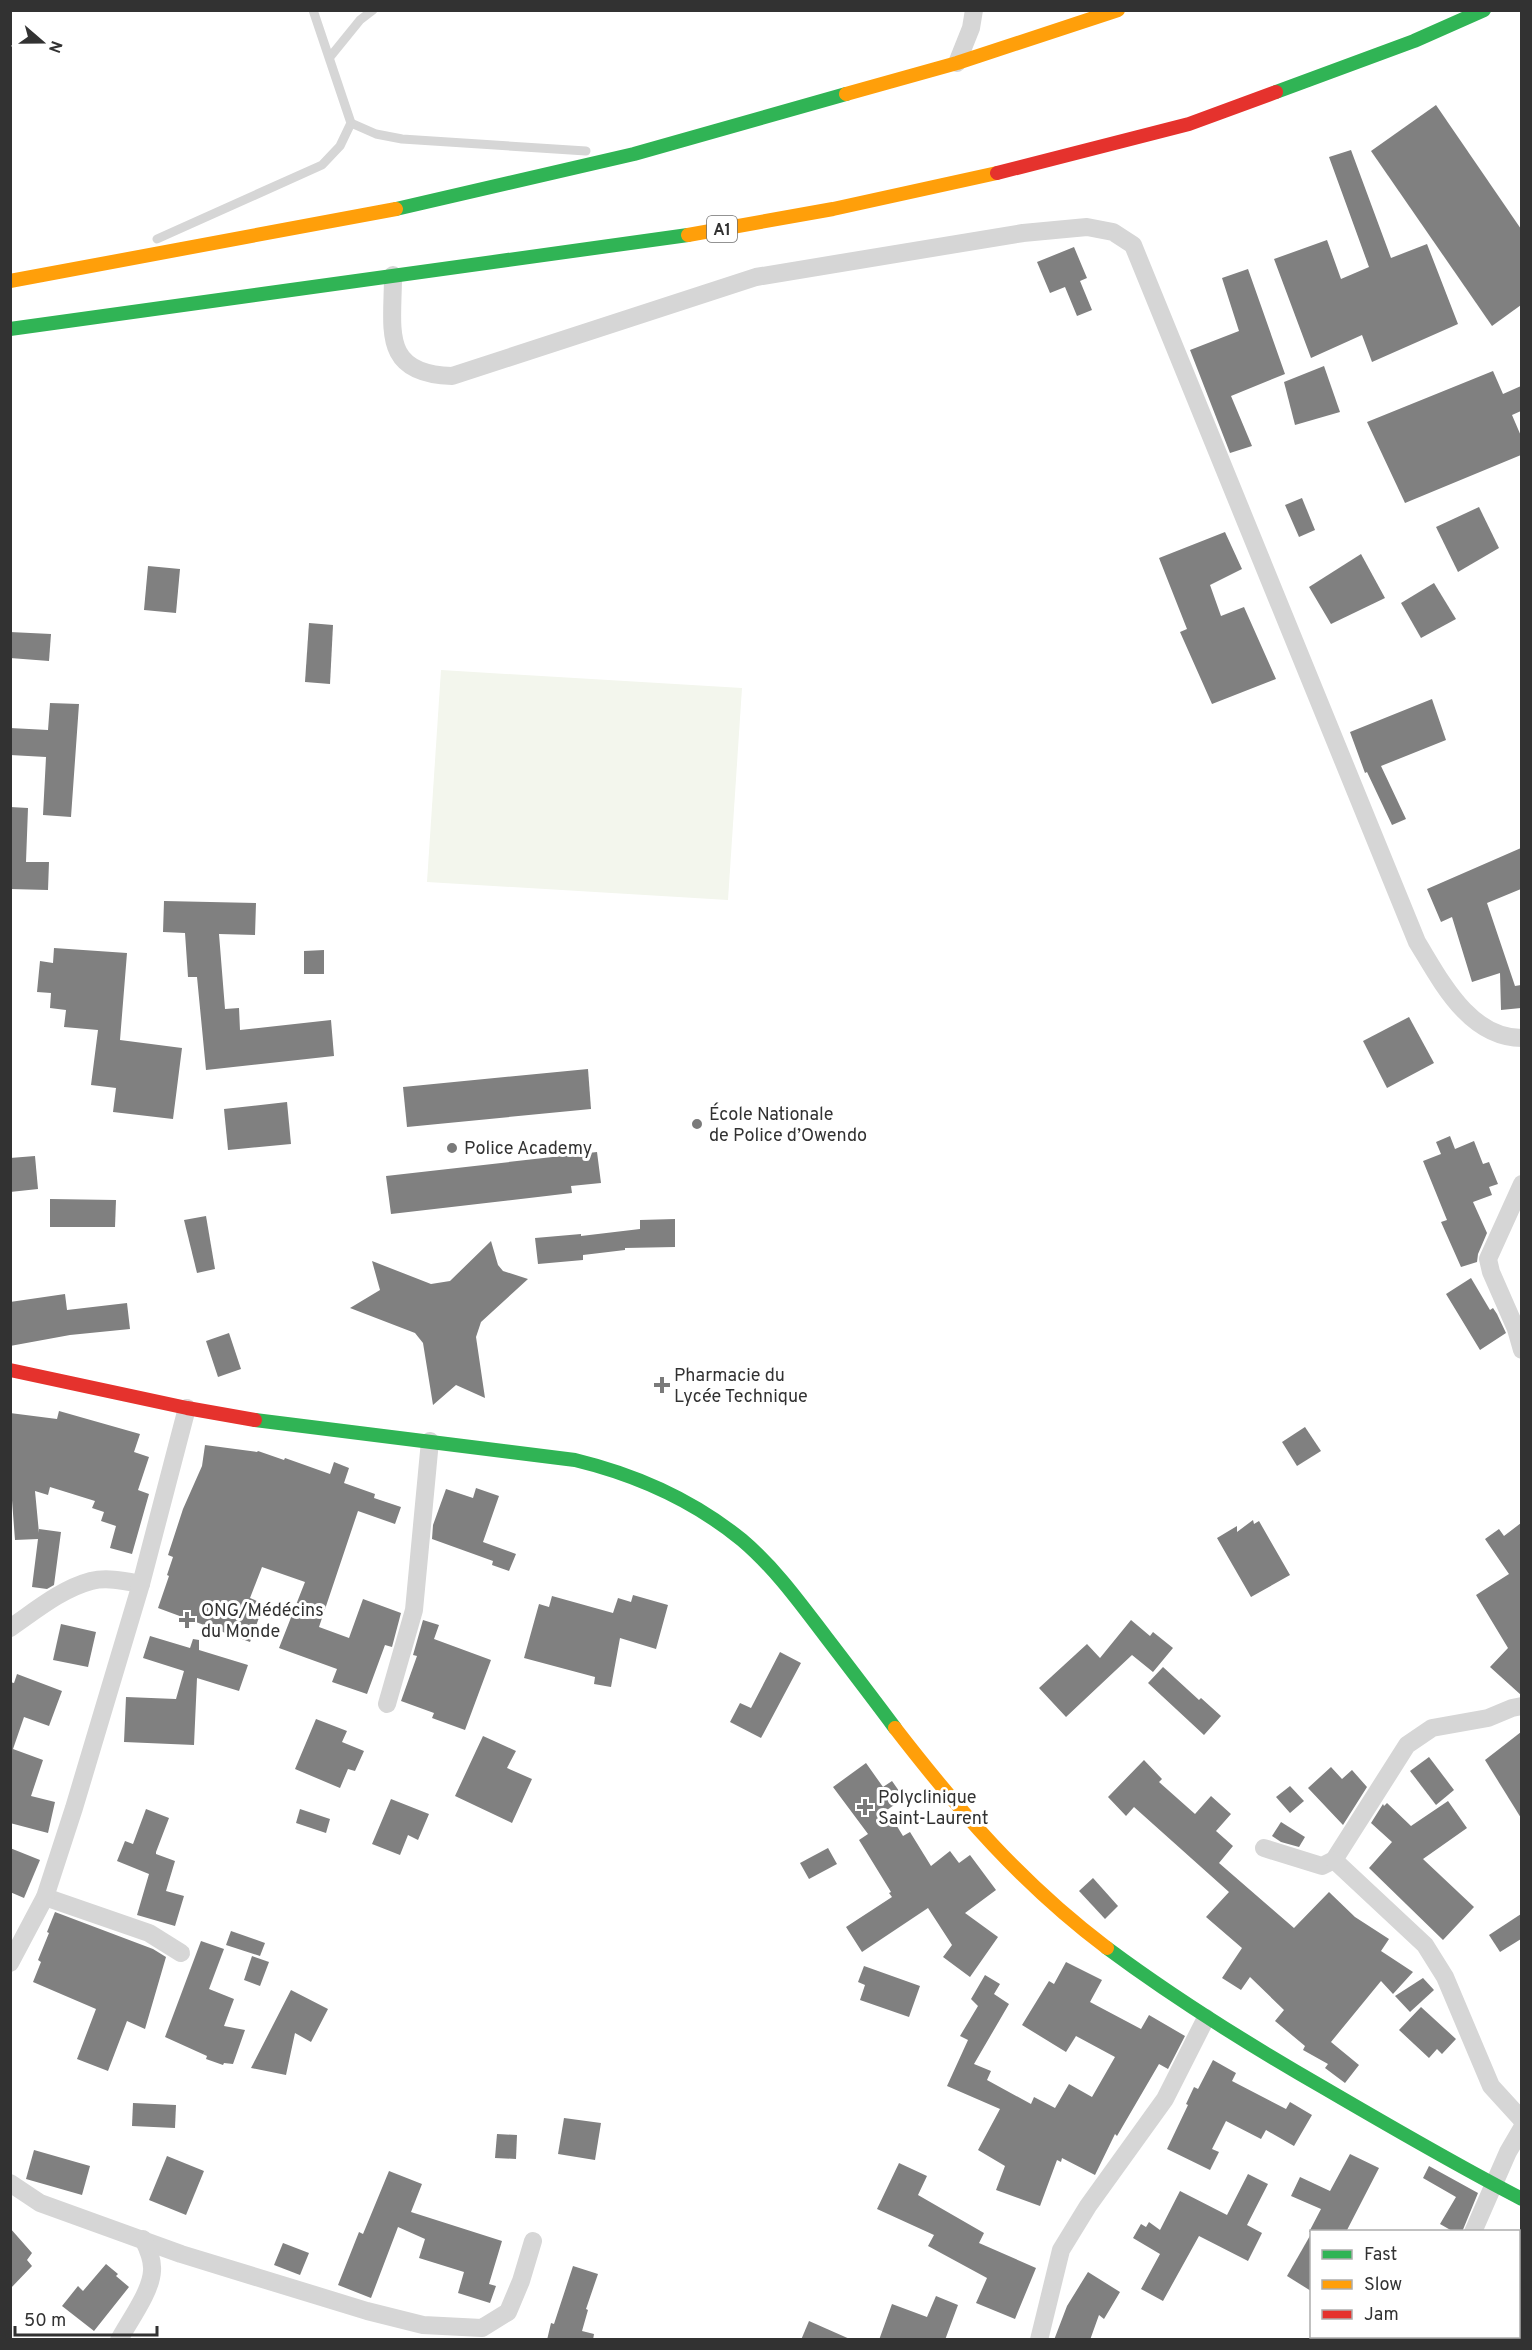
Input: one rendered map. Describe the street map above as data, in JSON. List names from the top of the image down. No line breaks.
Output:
{"streets":{"main road":["A1"]},"places":{"other":["École Nationale de Police d’Owendo","Police Academy"],"health":["Pharmacie du Lycée Technique","ONG/Médécins du Monde","Polyclinique Saint-Laurent"]},"legend":["Fast","Slow","Jam"],"scale_bar":"50 m","north":"right"}
